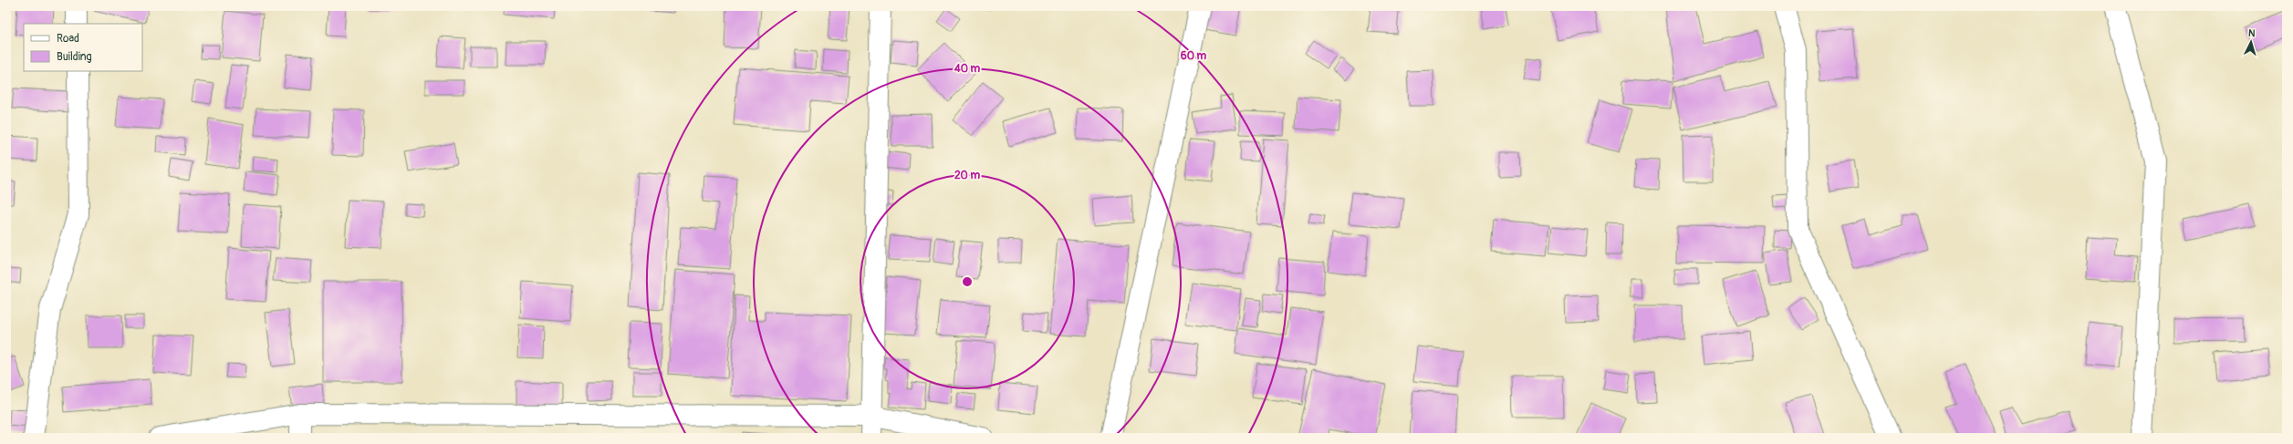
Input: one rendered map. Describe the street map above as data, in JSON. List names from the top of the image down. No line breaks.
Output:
{"legend":["Road","Building"],"north":"top","rings":["60 m","40 m","20 m"]}
